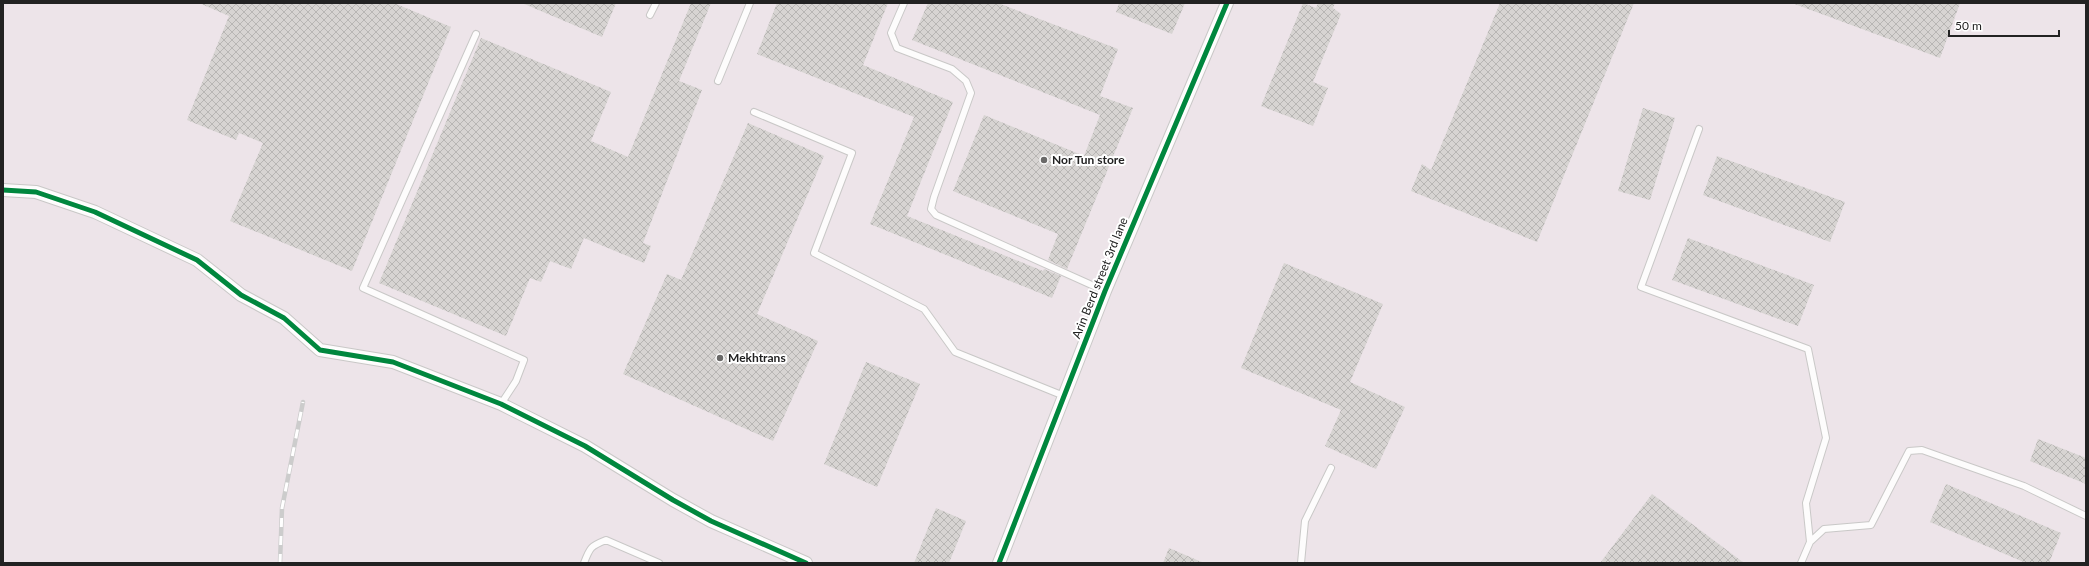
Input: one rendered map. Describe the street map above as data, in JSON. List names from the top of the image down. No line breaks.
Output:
{"streets":{"street":["Arin Berd street 3rd lane"]},"places":["Nor Tun store","Mekhtrans"],"scale_bar":"50 m"}
